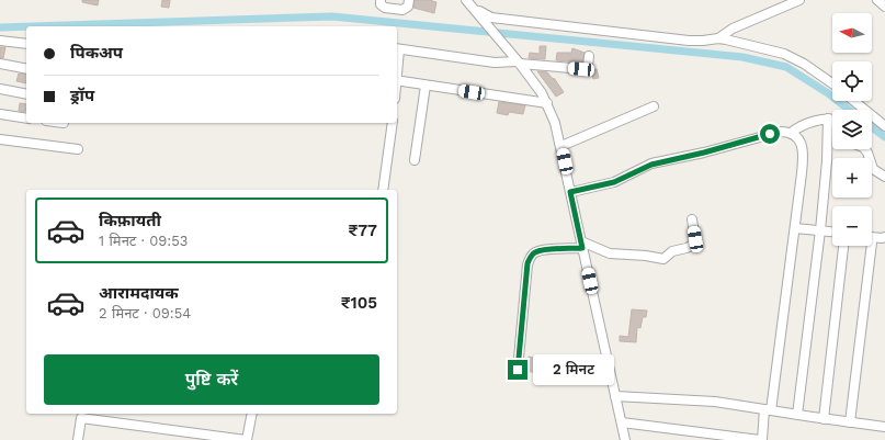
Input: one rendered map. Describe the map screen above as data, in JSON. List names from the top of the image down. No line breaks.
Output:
{"north":"left","page":{"map_buttons":["+","−"],"banner":["पिकअप","ड्रॉप"],"list":[{"name":"किफ़ायती","note":"1 मिनट · 09:53","value":"₹77"},{"name":"आरामदायक","note":"2 मिनट · 09:54","value":"₹105"}],"buttons":"पुष्टि करें","bubble":"2 मिनट"}}
